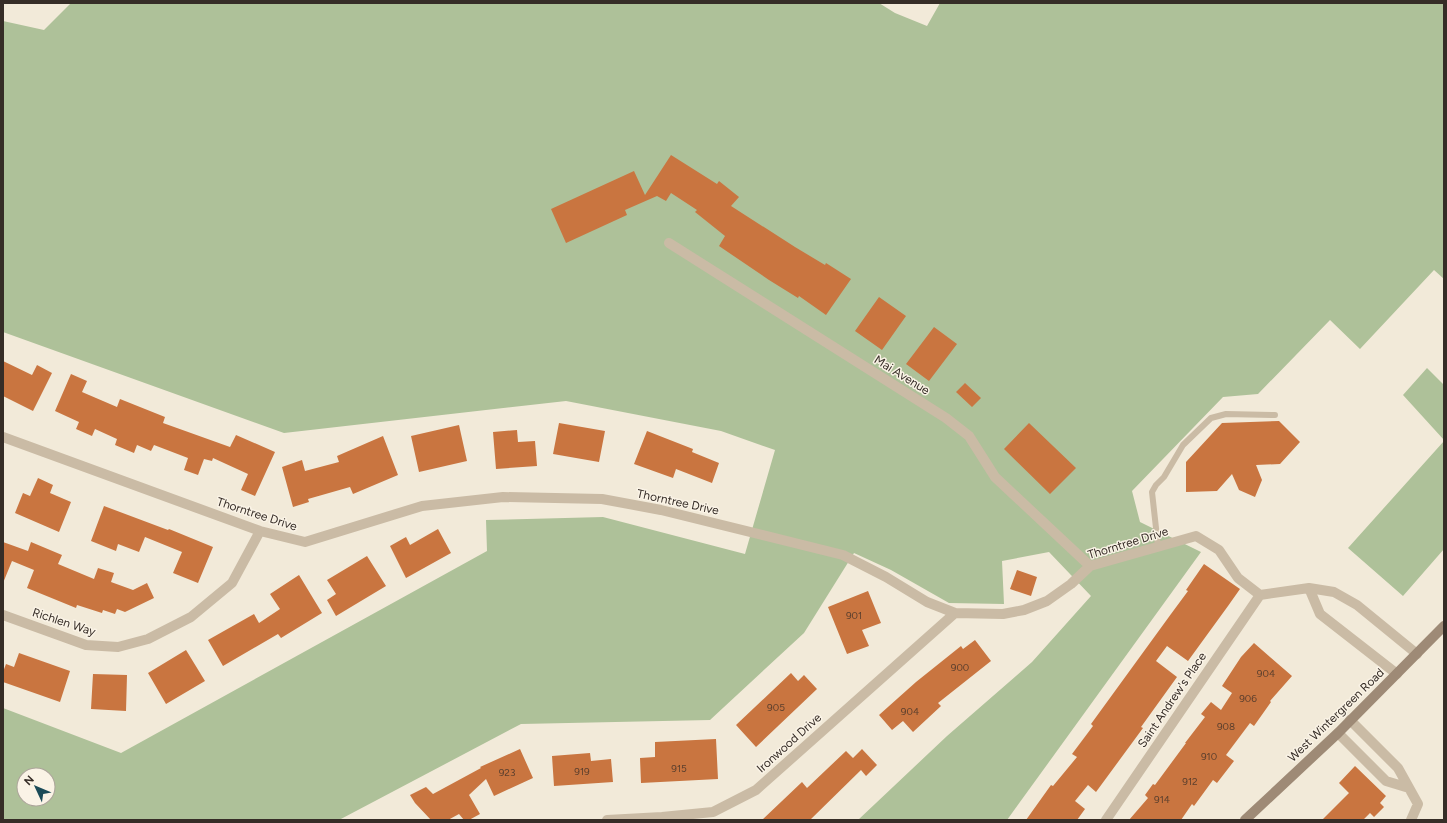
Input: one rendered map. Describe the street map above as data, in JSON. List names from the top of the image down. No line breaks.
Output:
{"streets":{"main road":["West Wintergreen Road"],"street":["Mai Avenue","Thorntree Drive","Richlen Way","Saint Andrew's Place","Ironwood Drive"]},"crossings":[["Mai Avenue","Thorntree Drive"],["Thorntree Drive","Richlen Way"],["Thorntree Drive","Saint Andrew's Place"],["Thorntree Drive","Ironwood Drive"]],"house_numbers":["901","900","904","906","905","904","908","910","915","919","923","912","914"],"north":"top left"}
